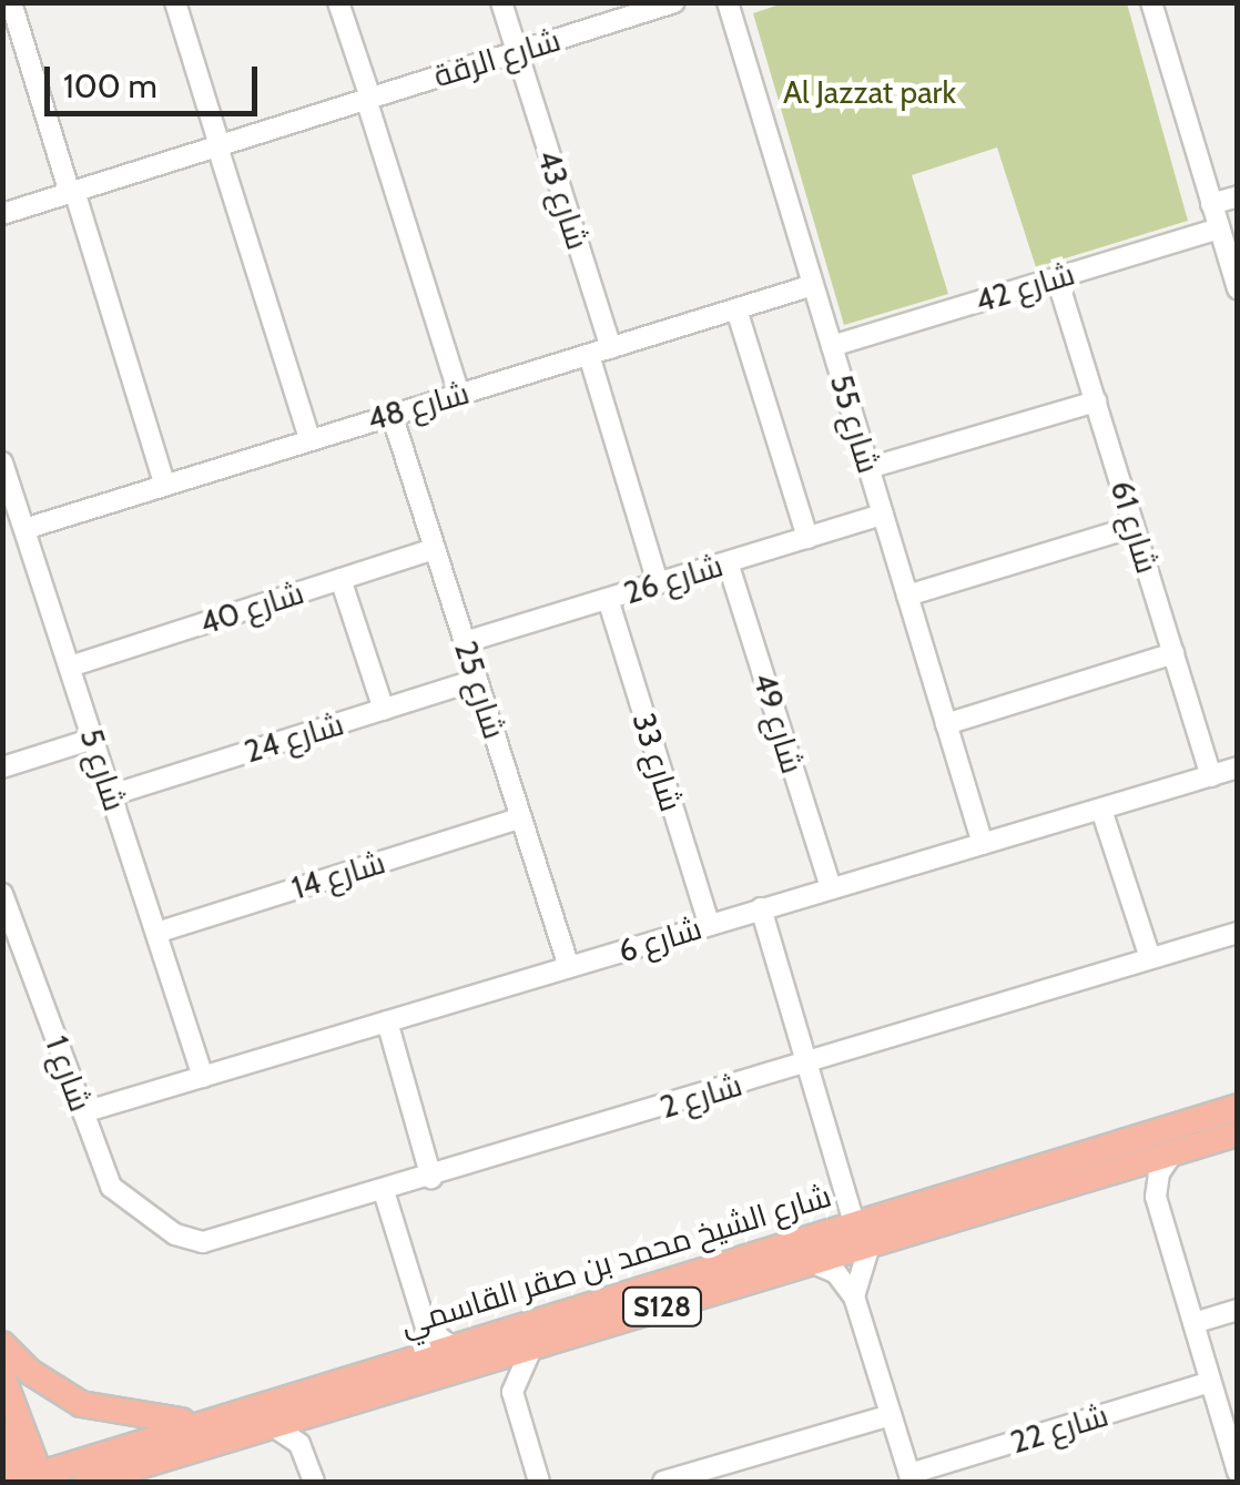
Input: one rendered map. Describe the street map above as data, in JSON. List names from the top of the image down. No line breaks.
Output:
{"streets":{"main road":["شارع الشيخ محمد بن صقر القاسمي","S128"],"street":["شارع الرقة","شارع 43","شارع 42","شارع 48","شارع 55","شارع 61","شارع 26","شارع 40","شارع 25","شارع 49","شارع 24","شارع 33","شارع 5","شارع 14","شارع 6","شارع 1","شارع 2","شارع 22"]},"crossings":[["شارع الرقة","شارع 43"],["شارع 43","شارع 48"],["شارع 42","شارع 55"],["شارع 42","شارع 61"],["شارع 48","شارع 55"],["شارع 48","شارع 25"],["شارع 48","شارع 5"],["شارع 55","شارع 26"],["شارع 55","شارع 6"],["شارع 61","شارع 6"],["شارع 26","شارع 25"],["شارع 26","شارع 49"],["شارع 26","شارع 33"],["شارع 40","شارع 25"],["شارع 40","شارع 5"],["شارع 25","شارع 24"],["شارع 25","شارع 14"],["شارع 25","شارع 6"],["شارع 49","شارع 6"],["شارع 24","شارع 5"],["شارع 33","شارع 6"],["شارع 5","شارع 14"],["شارع 5","شارع 6"],["شارع 6","شارع 1"],["شارع 1","شارع 2"]],"parks":["Al Jazzat park"],"scale_bar":"100 m"}
